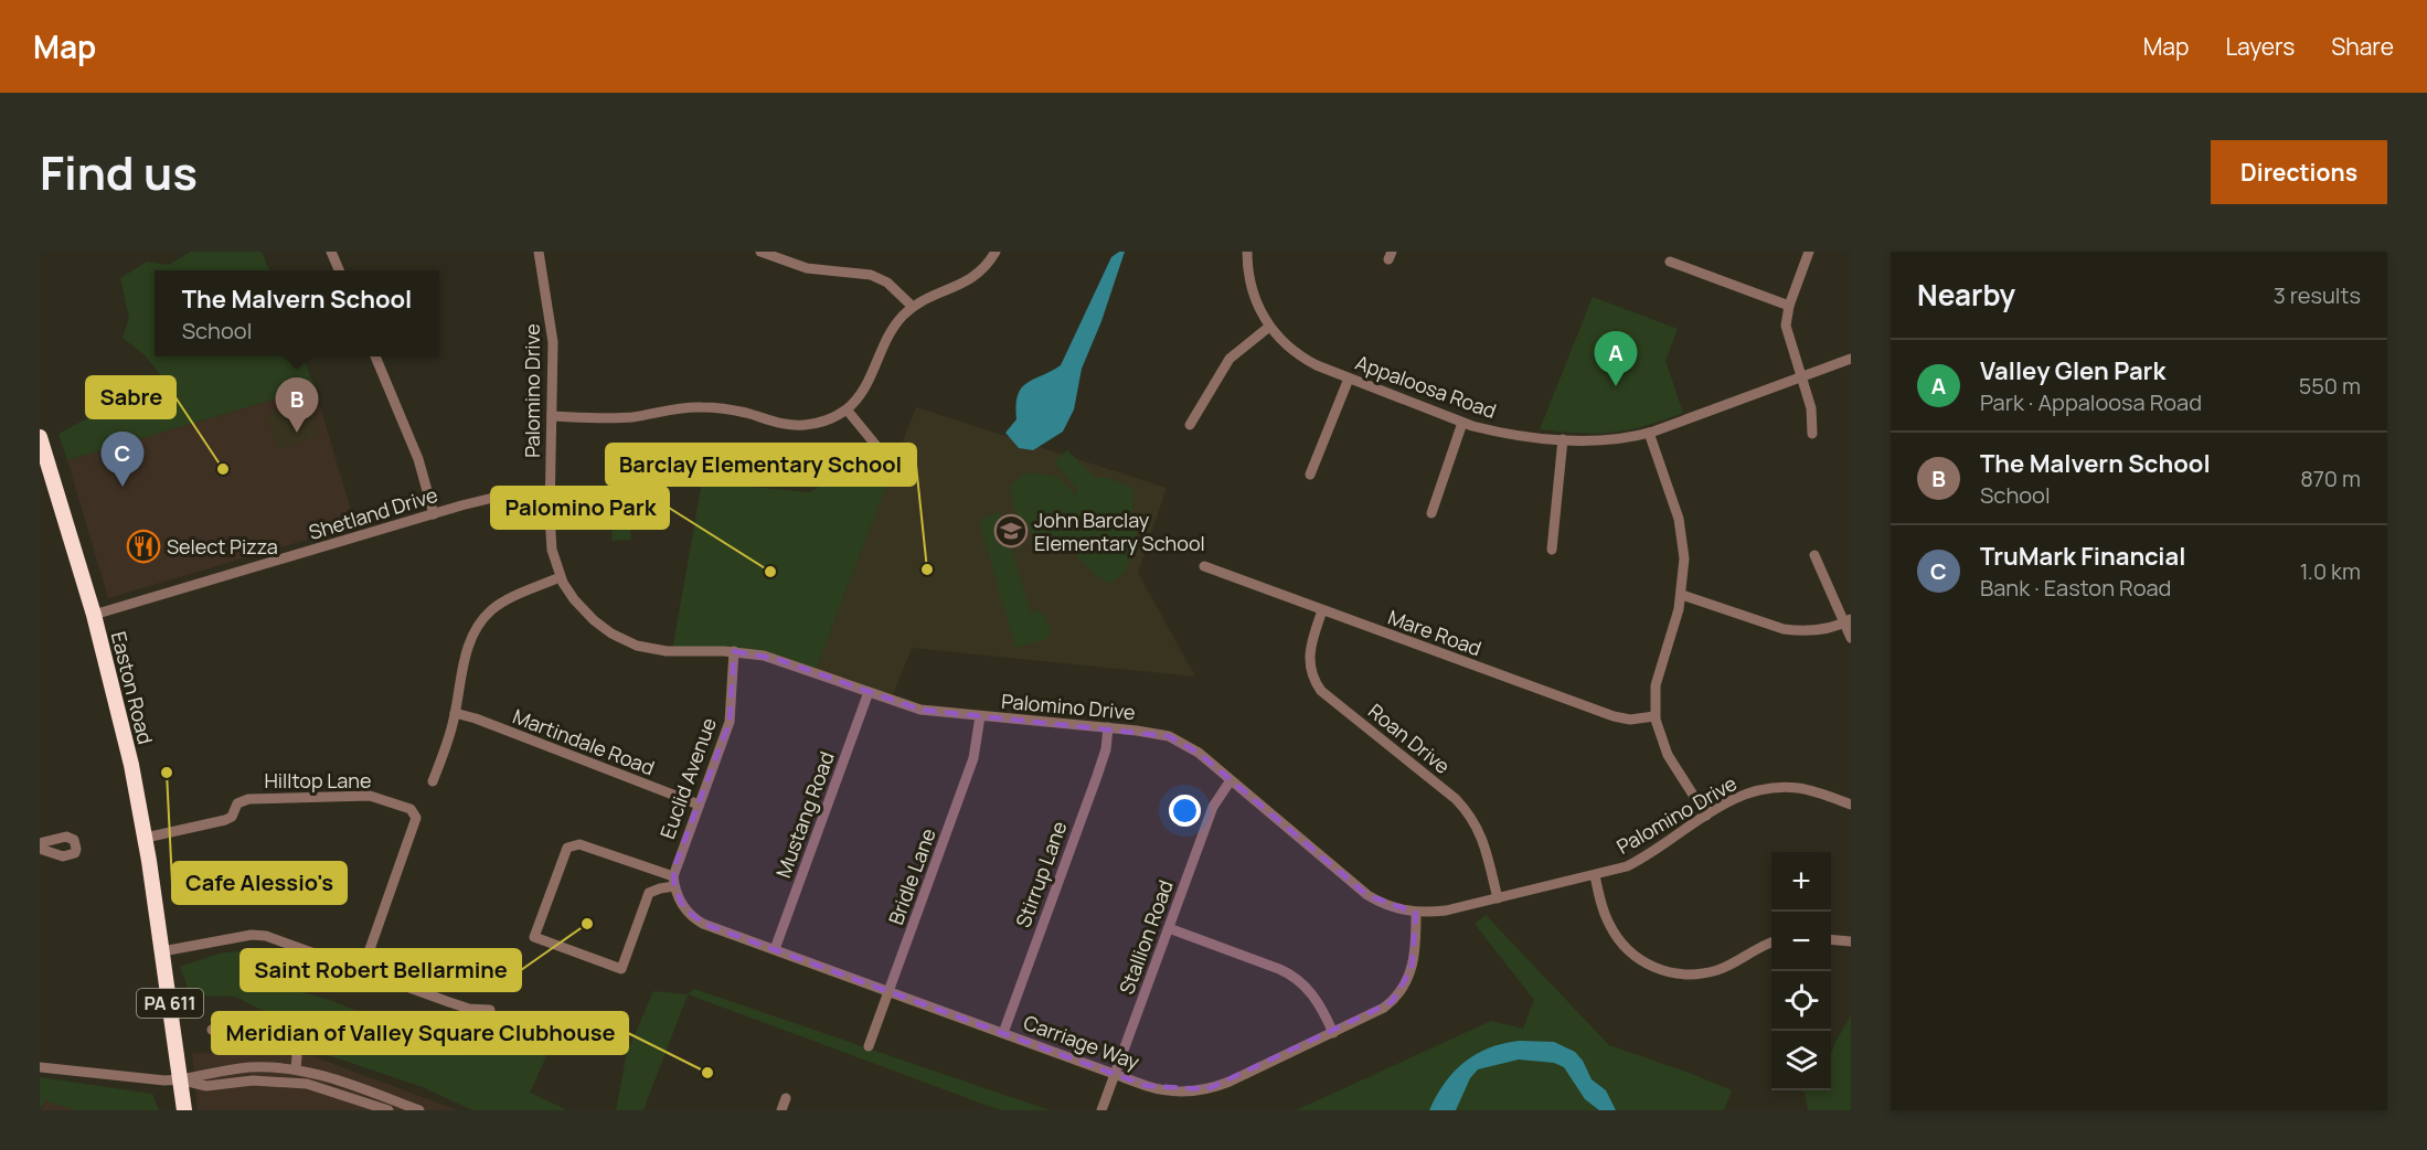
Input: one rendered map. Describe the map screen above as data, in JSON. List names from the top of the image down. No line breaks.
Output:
{"streets":{"highway":["Easton Road","PA 611"],"street":["Appaloosa Road","Palomino Drive","Shetland Drive","Mare Road","Roan Drive","Martindale Road","Euclid Avenue","Hilltop Lane","Mustang Road","Stirrup Lane","Bridle Lane","Stallion Road","Carriage Way"]},"crossings":[["Palomino Drive","Shetland Drive"],["Palomino Drive","Roan Drive"],["Palomino Drive","Euclid Avenue"],["Palomino Drive","Mustang Road"],["Palomino Drive","Stirrup Lane"],["Palomino Drive","Bridle Lane"],["Palomino Drive","Stallion Road"],["Palomino Drive","Carriage Way"],["Shetland Drive","Easton Road"],["Mare Road","Roan Drive"],["Easton Road","Hilltop Lane"],["Martindale Road","Euclid Avenue"],["Euclid Avenue","Carriage Way"],["Mustang Road","Carriage Way"],["Stirrup Lane","Carriage Way"],["Bridle Lane","Carriage Way"],["Stallion Road","Carriage Way"]],"places":{"other":["Sabre","Barclay Elementary School","Palomino Park","Cafe Alessio's","Saint Robert Bellarmine","Meridian of Valley Square Clubhouse"],"school or university":["John Barclay Elementary School"],"restaurant":["Select Pizza"]},"page":{"header":"Map","nav":["Map","Layers","Share"],"title":"Find us","buttons":"Directions","heading":["Nearby","3 results"],"popup":["The Malvern School","School"],"pins":["A","B","C"],"list":[{"mark":"A","name":"Valley Glen Park","note":"Park · Appaloosa Road","value":"550 m"},{"mark":"B","name":"The Malvern School","note":"School","value":"870 m"},{"mark":"C","name":"TruMark Financial","note":"Bank · Easton Road","value":"1.0 km"}],"map_buttons":["+","−"]}}
